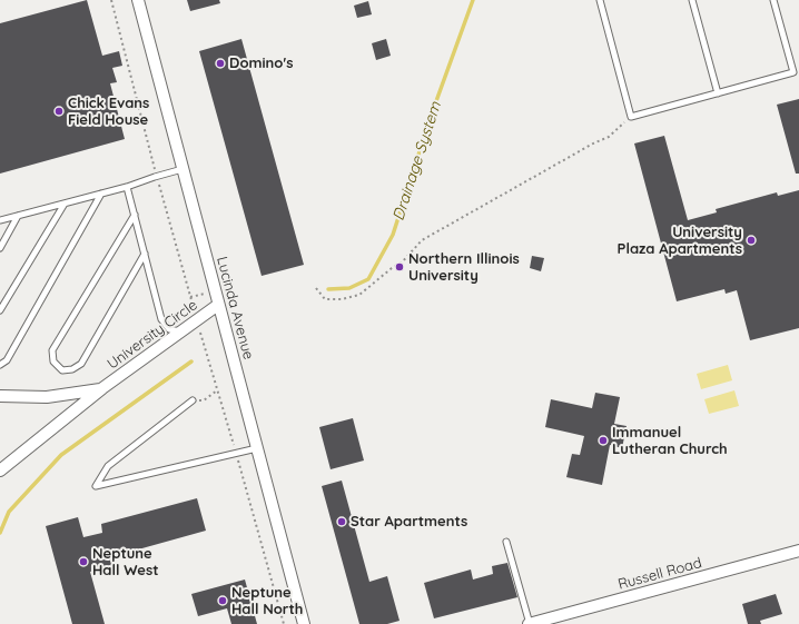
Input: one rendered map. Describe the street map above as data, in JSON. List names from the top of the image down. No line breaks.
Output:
{"streets":{"street":["Lucinda Avenue","University Circle","Russell Road"]},"crossings":[["Lucinda Avenue","University Circle"]],"water":["Drainage System"],"places":["Domino's","Chick Evans Field House","University Plaza Apartments","Northern Illinois University","Immanuel Lutheran Church","Star Apartments","Neptune Hall West","Neptune Hall North"]}
